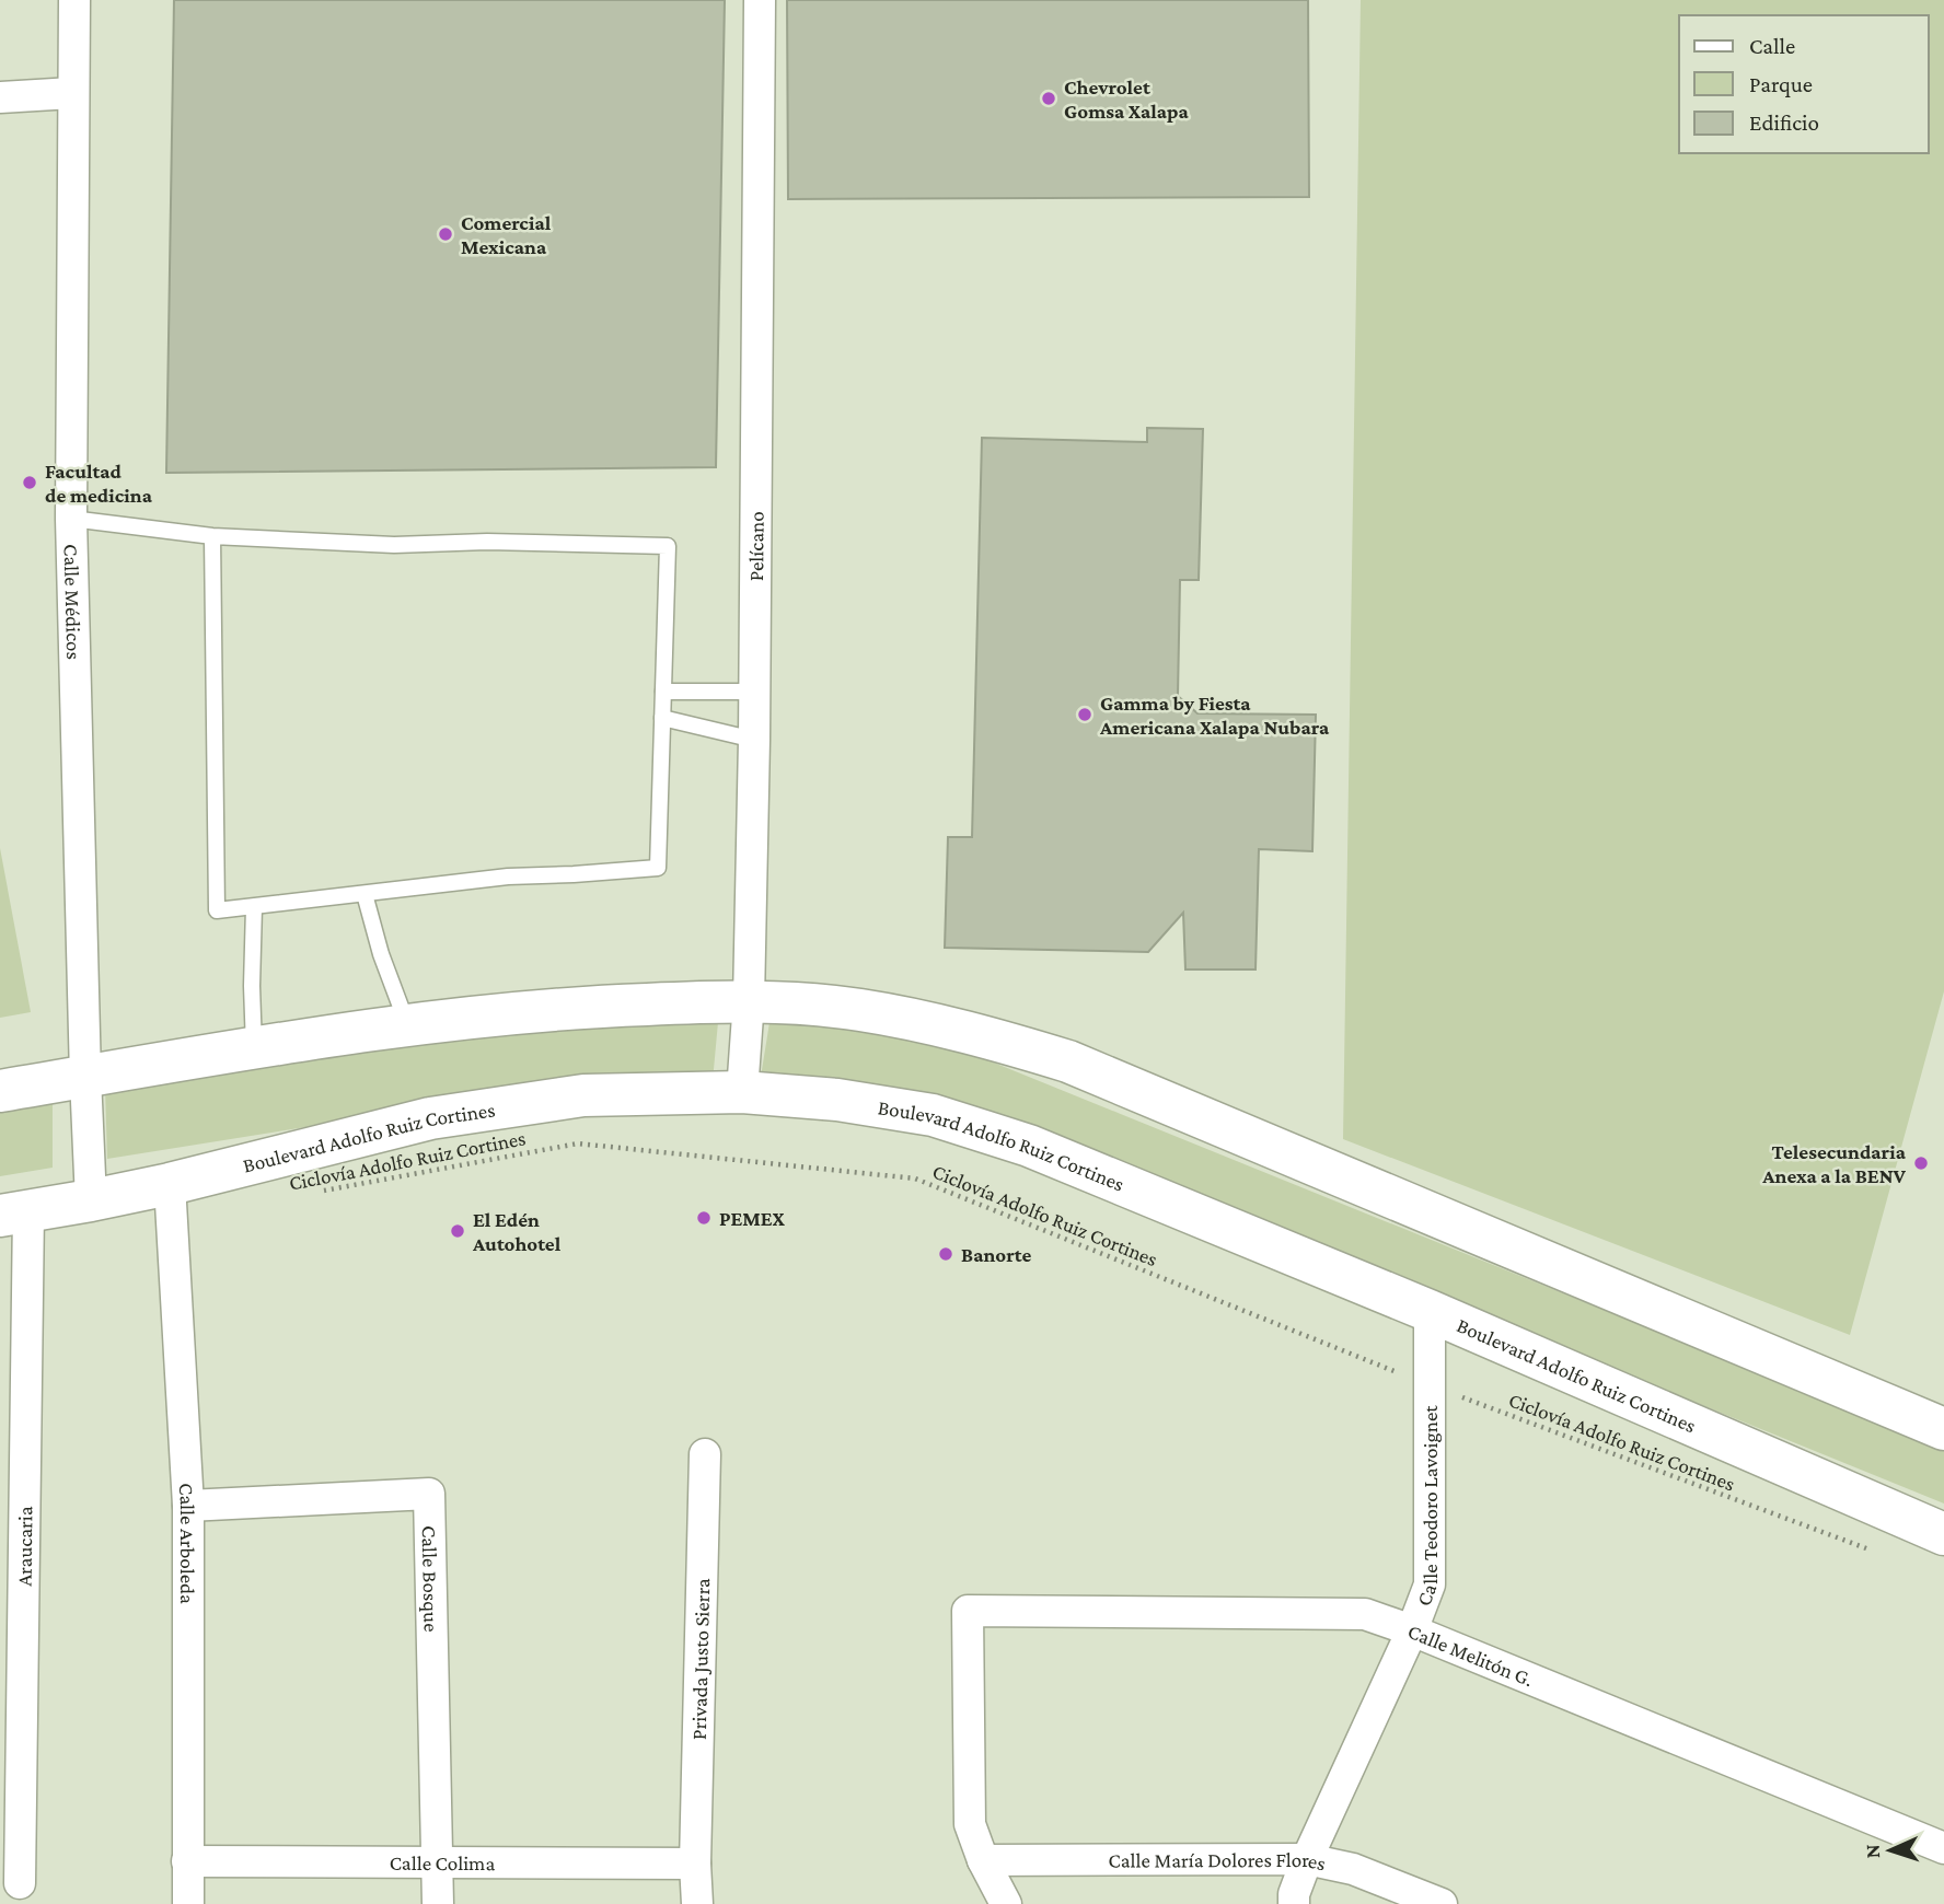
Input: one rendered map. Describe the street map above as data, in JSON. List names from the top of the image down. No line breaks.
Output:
{"streets":{"main road":["Boulevard Adolfo Ruiz Cortines"],"street":["Pelícano","Calle Médicos","Calle Teodoro Lavoignet","Calle Arboleda","Araucaria","Calle Bosque","Calle Melitón G.","Privada Justo Sierra","Calle María Dolores Flores","Calle Colima"],"path":["Ciclovía Adolfo Ruiz Cortines"]},"crossings":[["Pelícano","Boulevard Adolfo Ruiz Cortines"],["Calle Médicos","Boulevard Adolfo Ruiz Cortines"],["Boulevard Adolfo Ruiz Cortines","Calle Teodoro Lavoignet"],["Boulevard Adolfo Ruiz Cortines","Calle Arboleda"],["Boulevard Adolfo Ruiz Cortines","Araucaria"],["Ciclovía Adolfo Ruiz Cortines","Calle Teodoro Lavoignet"],["Calle Teodoro Lavoignet","Calle Melitón G."],["Calle Teodoro Lavoignet","Calle María Dolores Flores"],["Calle Arboleda","Calle Bosque"],["Calle Arboleda","Calle Colima"],["Calle Bosque","Calle Colima"],["Calle Melitón G.","Calle María Dolores Flores"],["Privada Justo Sierra","Calle Colima"]],"places":["Chevrolet Gomsa Xalapa","Comercial Mexicana","Facultad de medicina","Gamma by Fiesta Americana Xalapa Nubara","Telesecundaria Anexa a la BENV","PEMEX","El Edén Autohotel","Banorte"],"legend":["Calle","Parque","Edificio"],"north":"left"}
